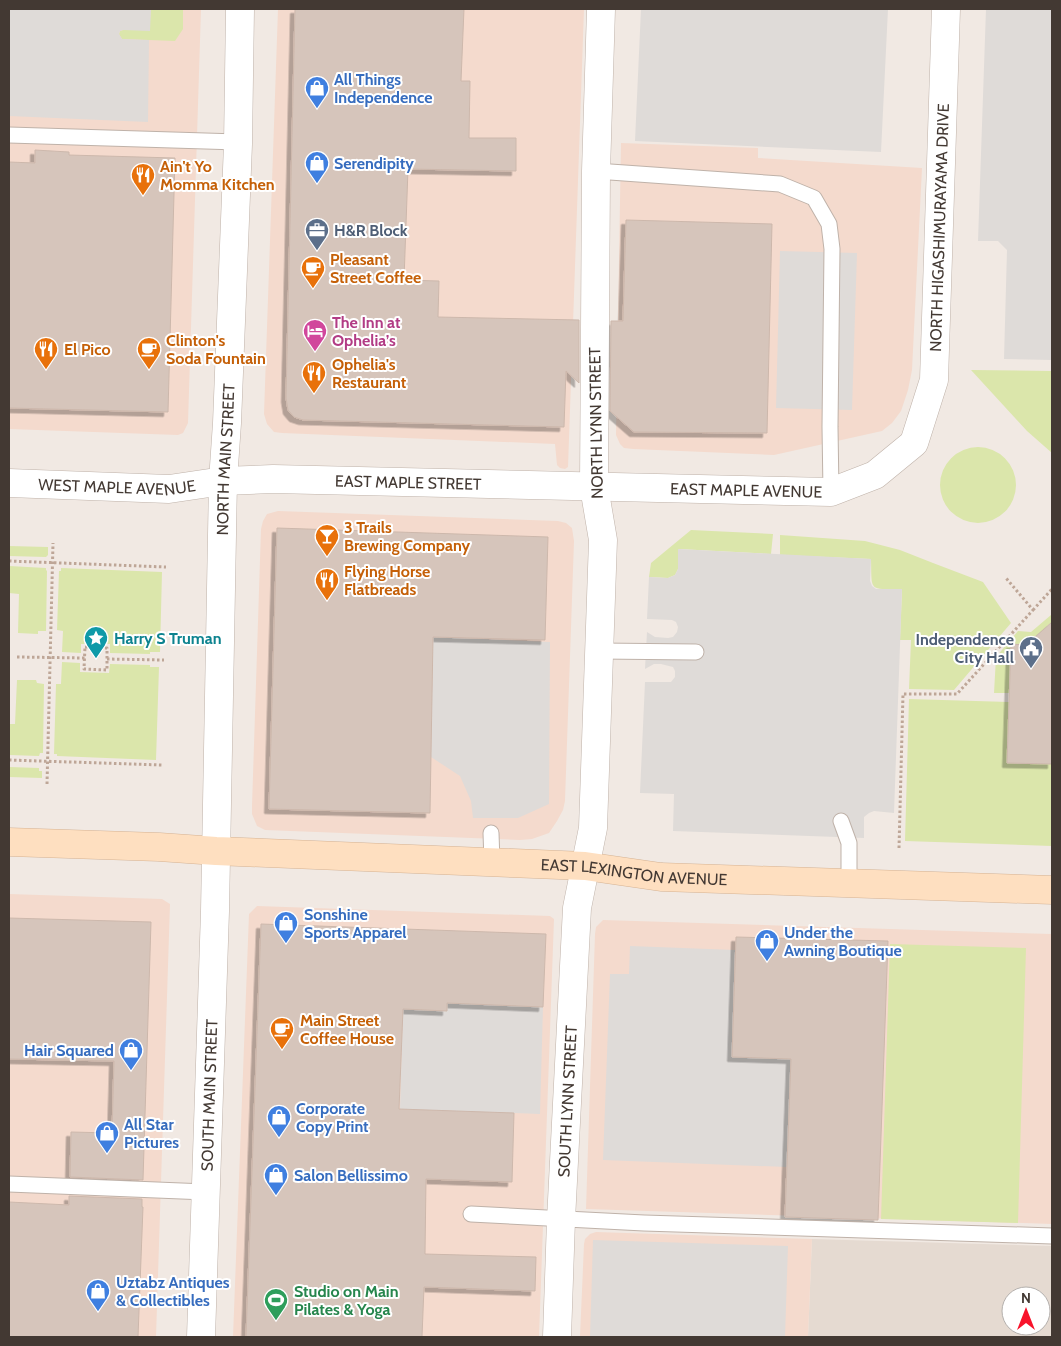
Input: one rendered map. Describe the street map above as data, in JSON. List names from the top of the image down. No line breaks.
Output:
{"streets":{"street":["NORTH HIGASHIMURAYAMA DRIVE","NORTH LYNN STREET","NORTH MAIN STREET","EAST MAPLE STREET","WEST MAPLE AVENUE","EAST MAPLE AVENUE","EAST LEXINGTON AVENUE","SOUTH MAIN STREET","SOUTH LYNN STREET"]},"crossings":[["NORTH HIGASHIMURAYAMA DRIVE","EAST MAPLE AVENUE"],["NORTH LYNN STREET","EAST MAPLE STREET"],["NORTH LYNN STREET","EAST MAPLE AVENUE"],["NORTH LYNN STREET","EAST LEXINGTON AVENUE"],["NORTH LYNN STREET","SOUTH LYNN STREET"],["NORTH MAIN STREET","EAST MAPLE STREET"],["NORTH MAIN STREET","WEST MAPLE AVENUE"],["NORTH MAIN STREET","EAST LEXINGTON AVENUE"],["NORTH MAIN STREET","SOUTH MAIN STREET"],["EAST MAPLE STREET","WEST MAPLE AVENUE"],["EAST MAPLE STREET","EAST MAPLE AVENUE"],["EAST LEXINGTON AVENUE","SOUTH MAIN STREET"],["EAST LEXINGTON AVENUE","SOUTH LYNN STREET"]],"places":{"shop":["All Things Independence","Serendipity","Sonshine Sports Apparel","Under the Awning Boutique","Hair Squared","Corporate Copy Print","All Star Pictures","Salon Bellissimo","Uztabz Antiques & Collectibles"],"restaurant":["Ain't Yo Momma Kitchen","El Pico","Ophelia's Restaurant","Flying Horse Flatbreads"],"office":["H&R Block"],"cafe":["Pleasant Street Coffee","Clinton's Soda Fountain","Main Street Coffee House"],"hotel":["The Inn at Ophelia’s"],"bar":["3 Trails Brewing Company"],"place":["Harry S Truman"],"public building":["Independence City Hall"],"sports":["Studio on Main Pilates & Yoga"]},"north":"top"}
